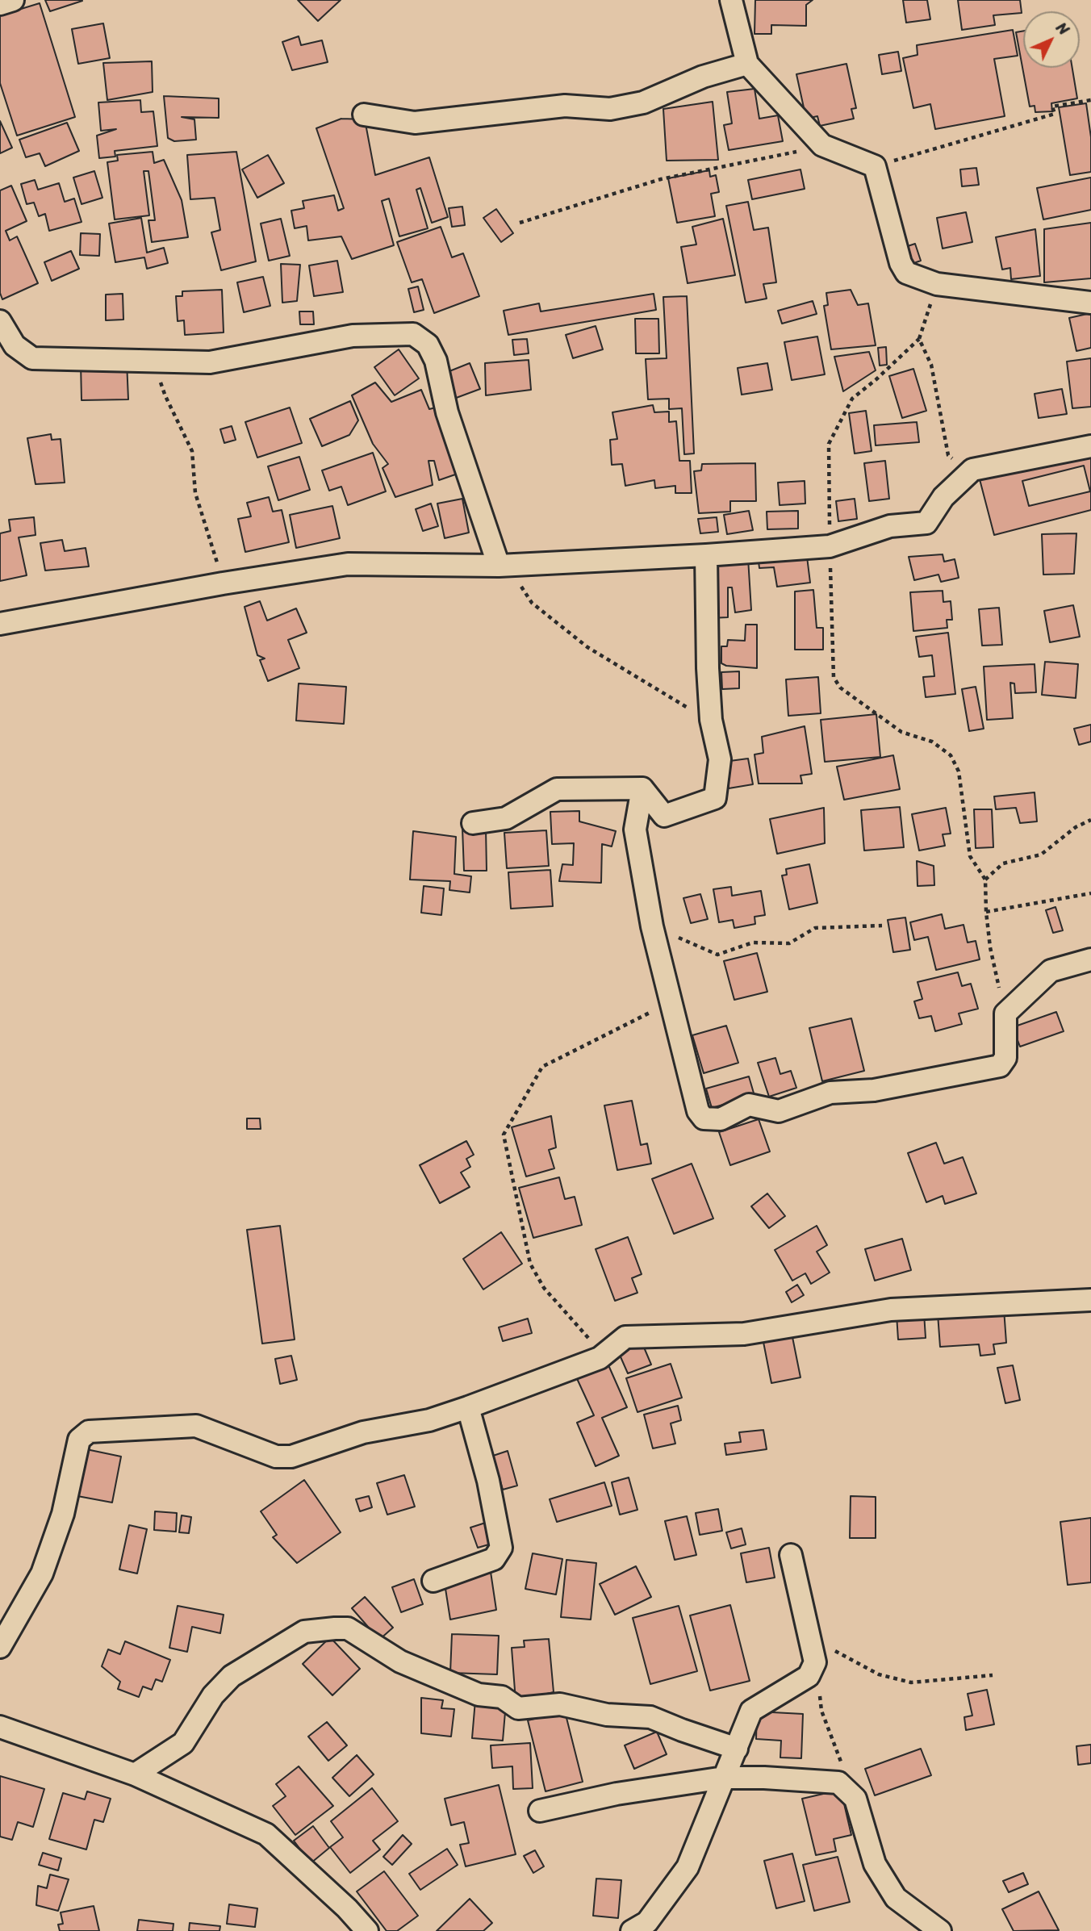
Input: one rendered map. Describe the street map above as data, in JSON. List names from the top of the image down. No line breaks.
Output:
{"north":"top right"}
